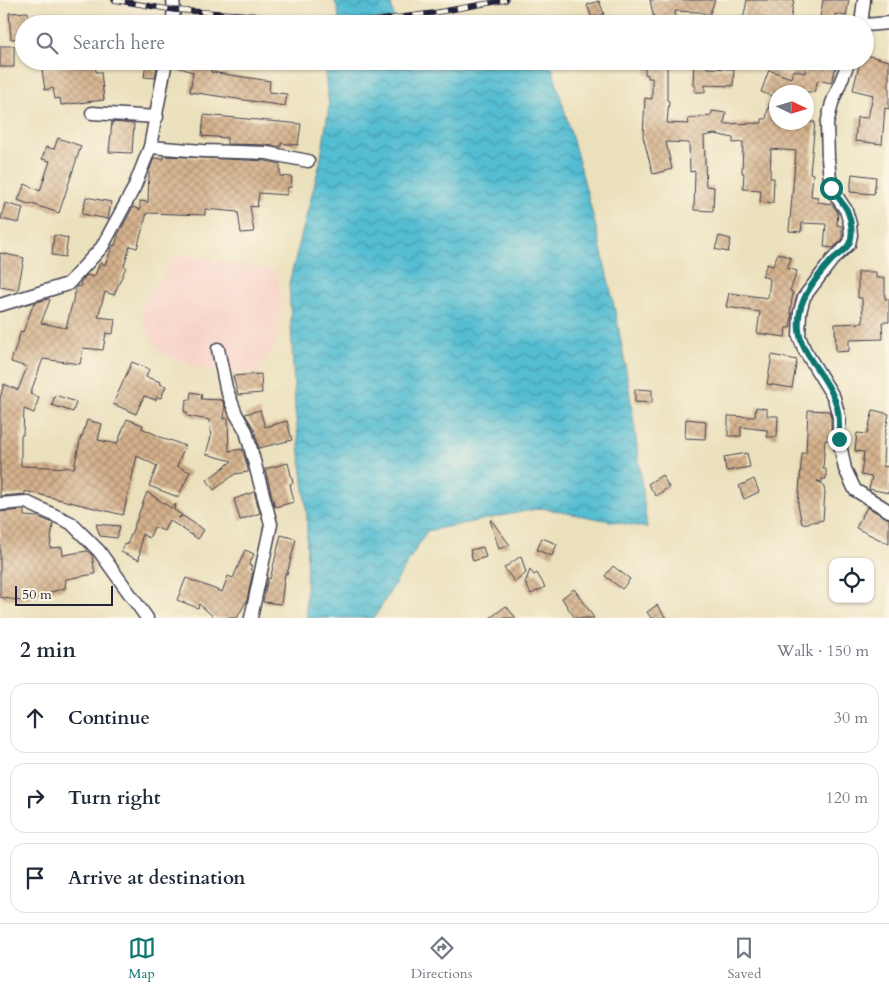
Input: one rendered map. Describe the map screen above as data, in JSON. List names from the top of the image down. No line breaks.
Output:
{"scale_bar":"50 m","north":"right","page":{"search":"Search here","scale":"50 m","heading":["2 min","Walk · 150 m"],"list":[["Continue","30 m"],["Turn right","120 m"],"Arrive at destination"],"nav":["Map","Directions","Saved"]}}
